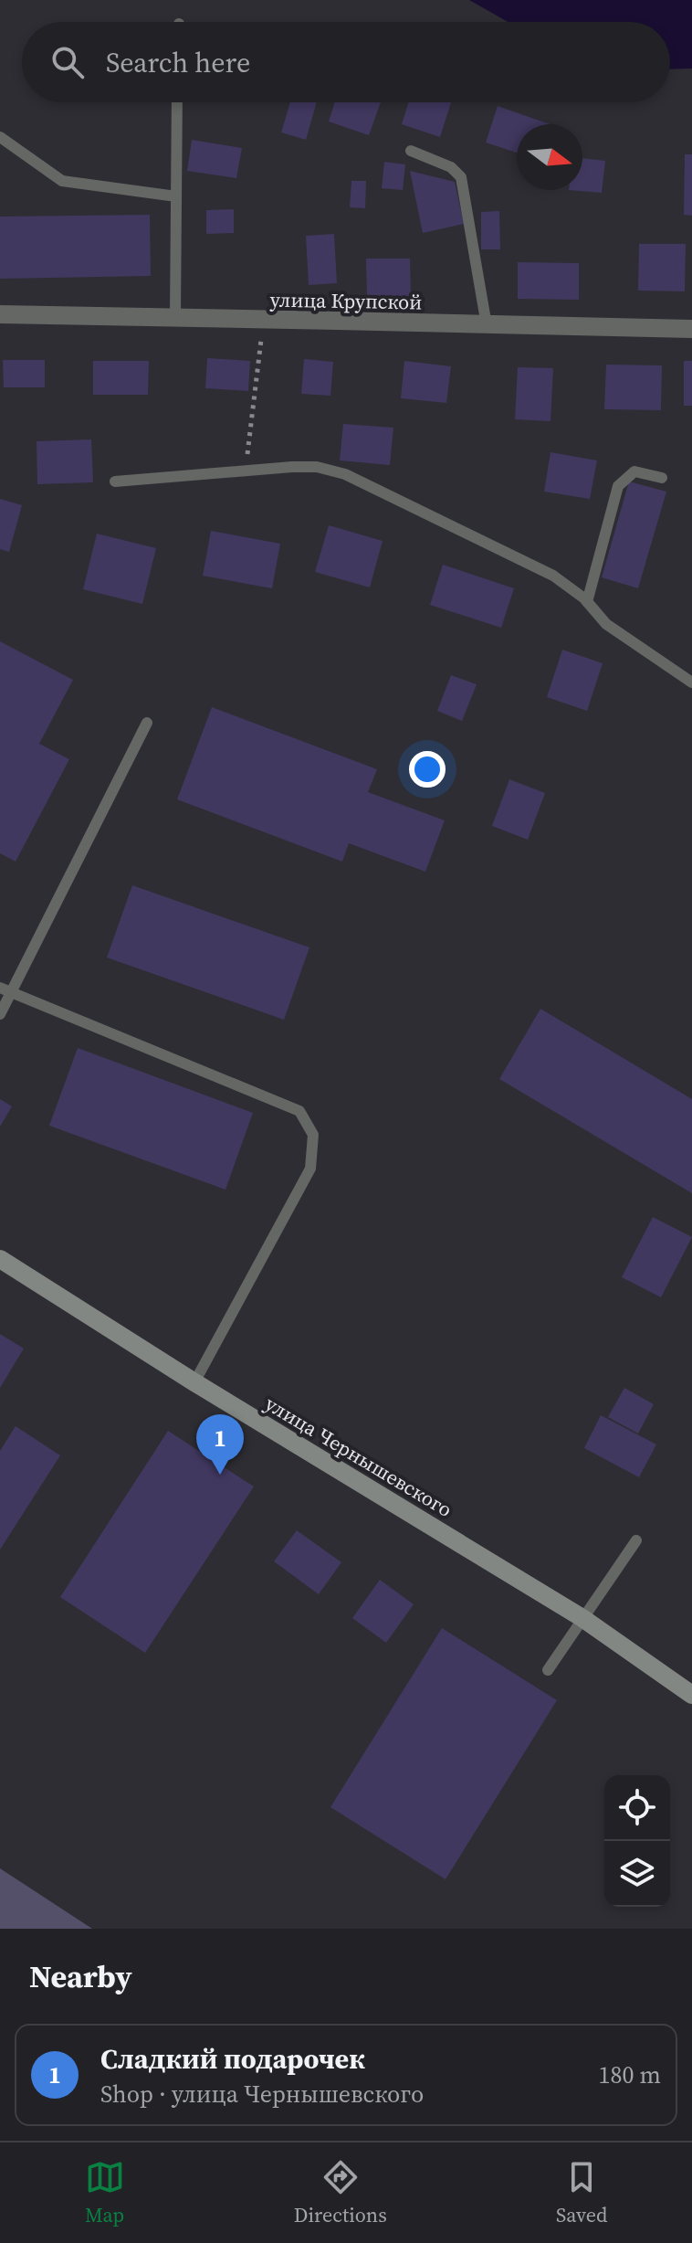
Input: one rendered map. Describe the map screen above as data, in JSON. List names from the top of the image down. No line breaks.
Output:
{"streets":{"main road":["улица Чернышевского"],"street":["улица Крупской"]},"north":"right","page":{"search":"Search here","pins":"1","heading":"Nearby","list":[{"mark":"1","name":"Сладкий подарочек","note":"Shop · улица Чернышевского","value":"180 m"}],"nav":["Map","Directions","Saved"]}}
